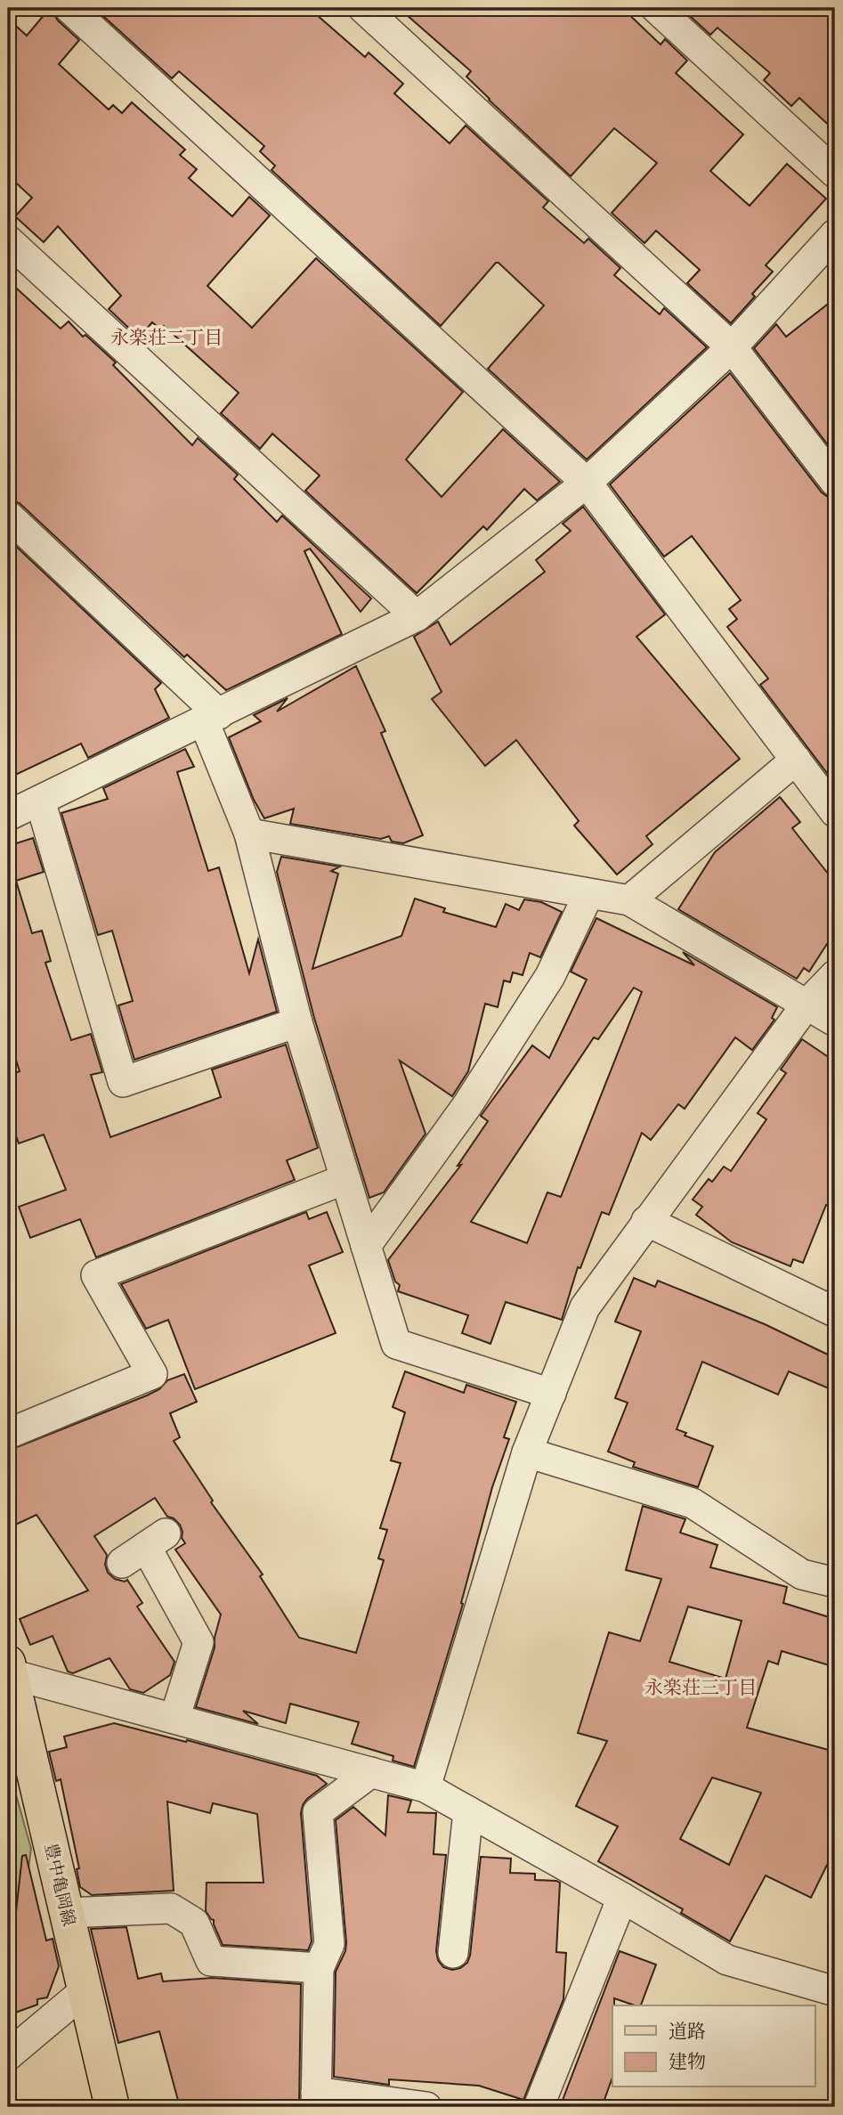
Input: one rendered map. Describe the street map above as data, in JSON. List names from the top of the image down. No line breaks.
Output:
{"streets":{"main road":["豊中亀岡線"]},"districts":["永楽荘二丁目","永楽荘三丁目"],"legend":["道路","建物"]}
